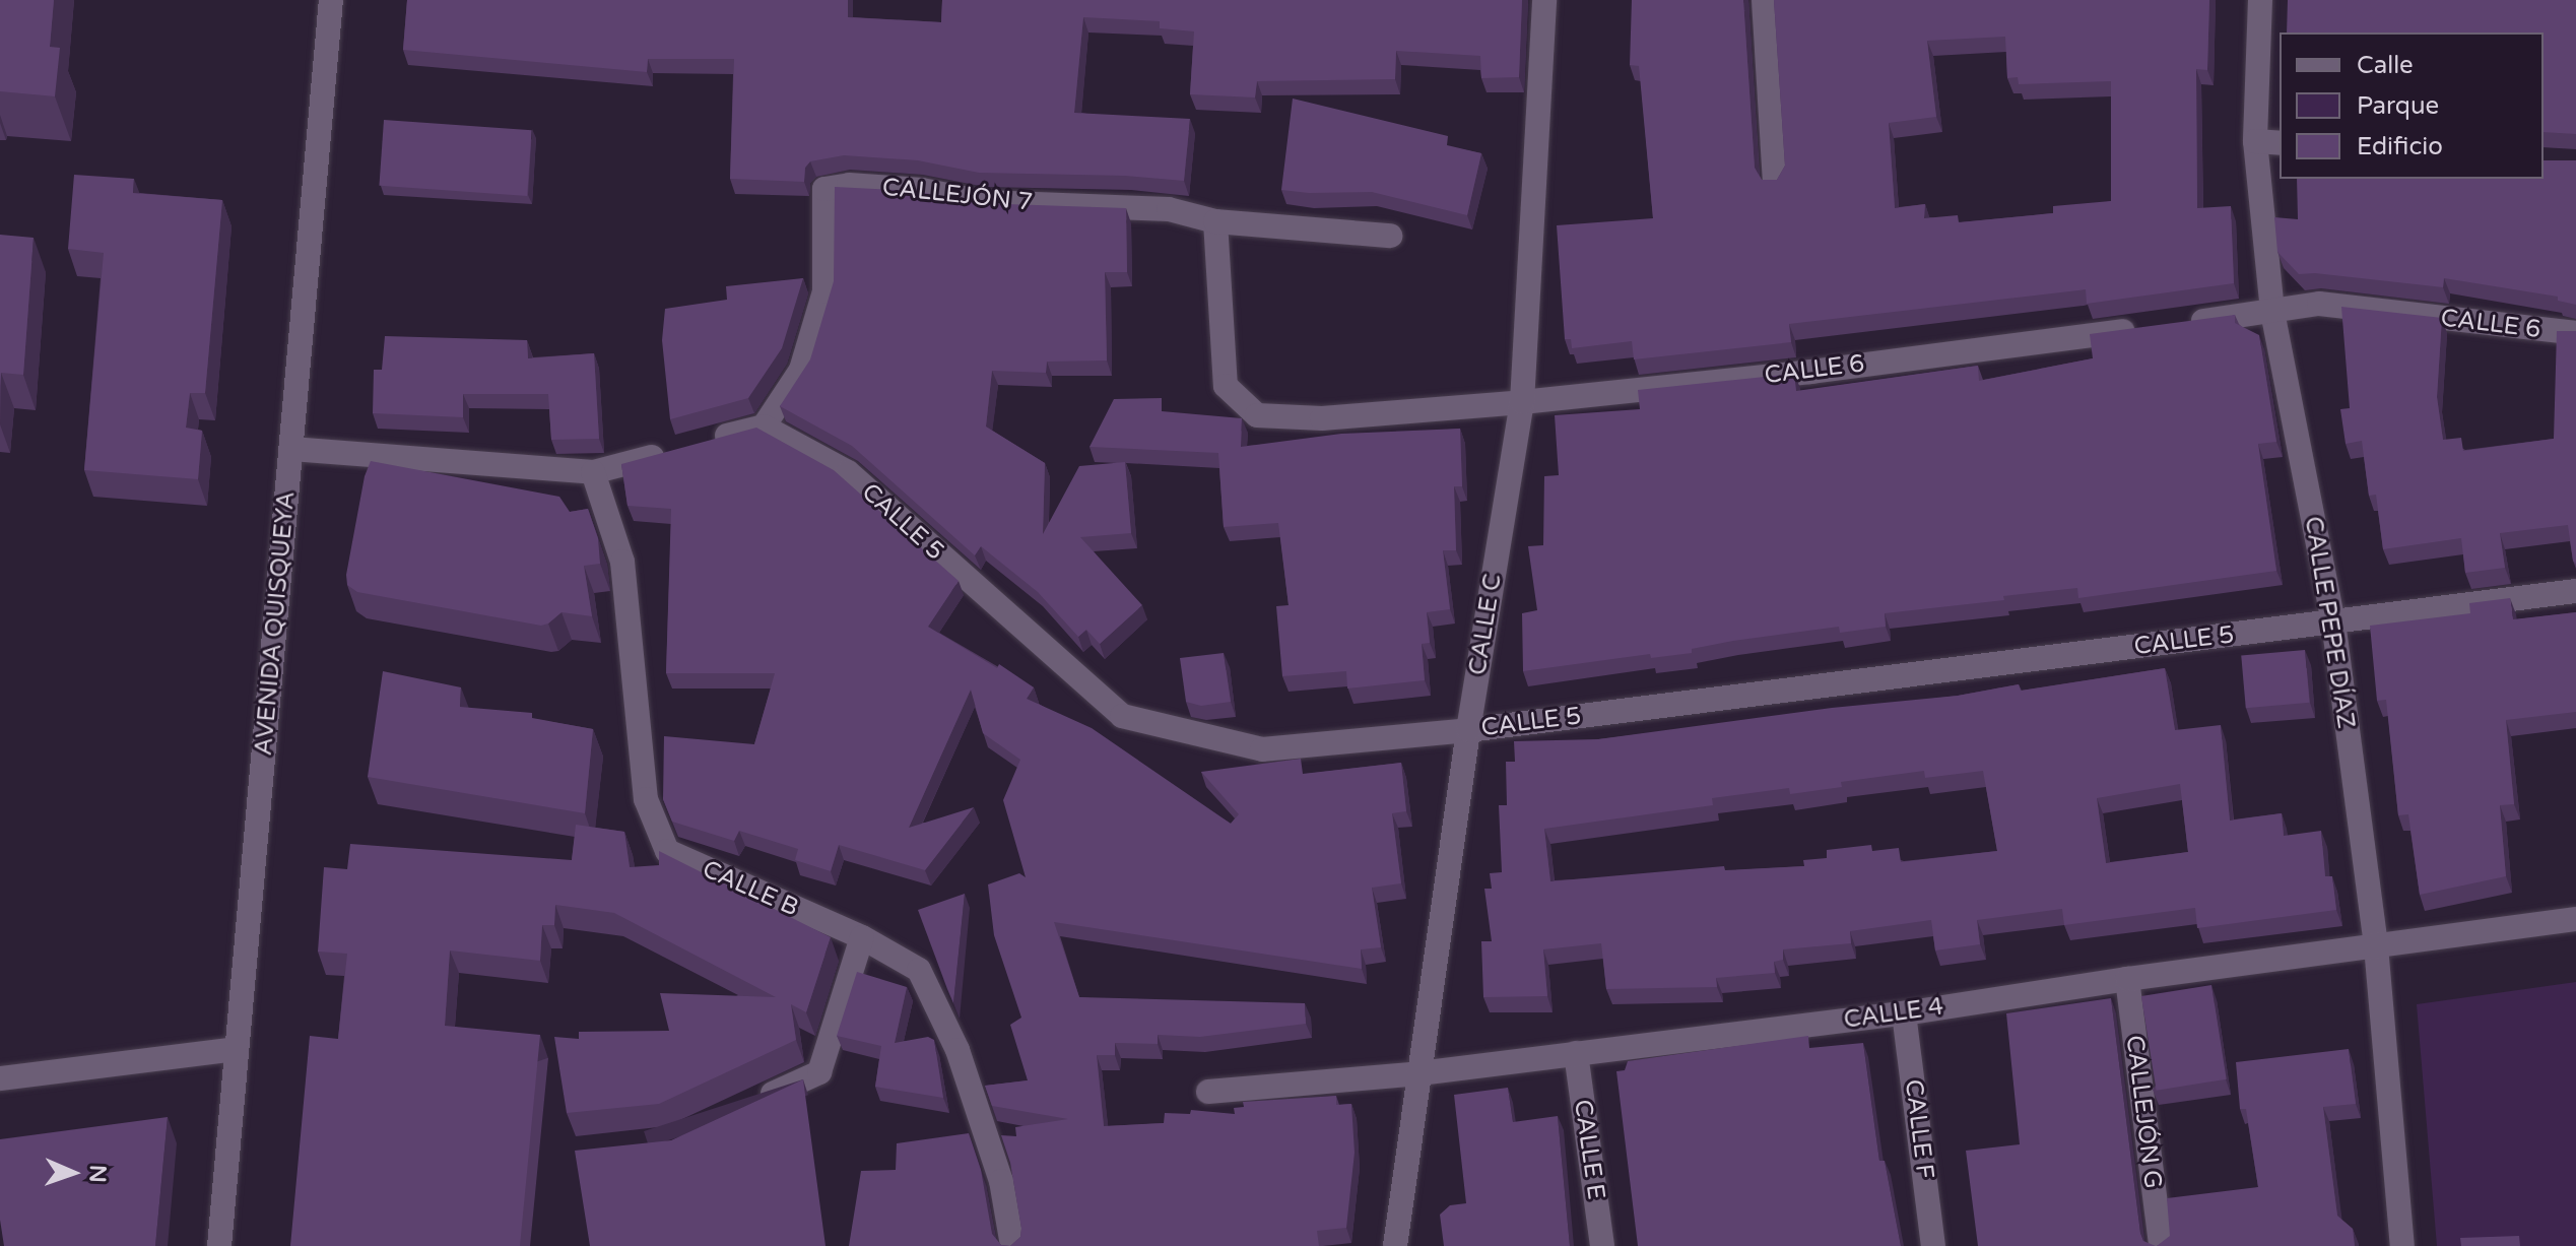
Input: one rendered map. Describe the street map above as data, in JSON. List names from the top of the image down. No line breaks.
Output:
{"streets":{"street":["CALLEJÓN 7","CALLE 6","CALLE 5","CALLE PEPE DÍAZ","AVENIDA QUISQUEYA","CALLE C","CALLE B","CALLE 4","CALLEJÓN G","CALLE F","CALLE E"]},"crossings":[["CALLEJÓN 7","CALLE 6"],["CALLEJÓN 7","CALLE 5"],["CALLE 6","CALLE PEPE DÍAZ"],["CALLE 6","CALLE C"],["CALLE 5","CALLE PEPE DÍAZ"],["CALLE 5","CALLE C"],["CALLE PEPE DÍAZ","CALLE 4"],["CALLE C","CALLE 4"],["CALLE 4","CALLEJÓN G"],["CALLE 4","CALLE F"],["CALLE 4","CALLE E"]],"legend":["Calle","Parque","Edificio"],"north":"right"}
